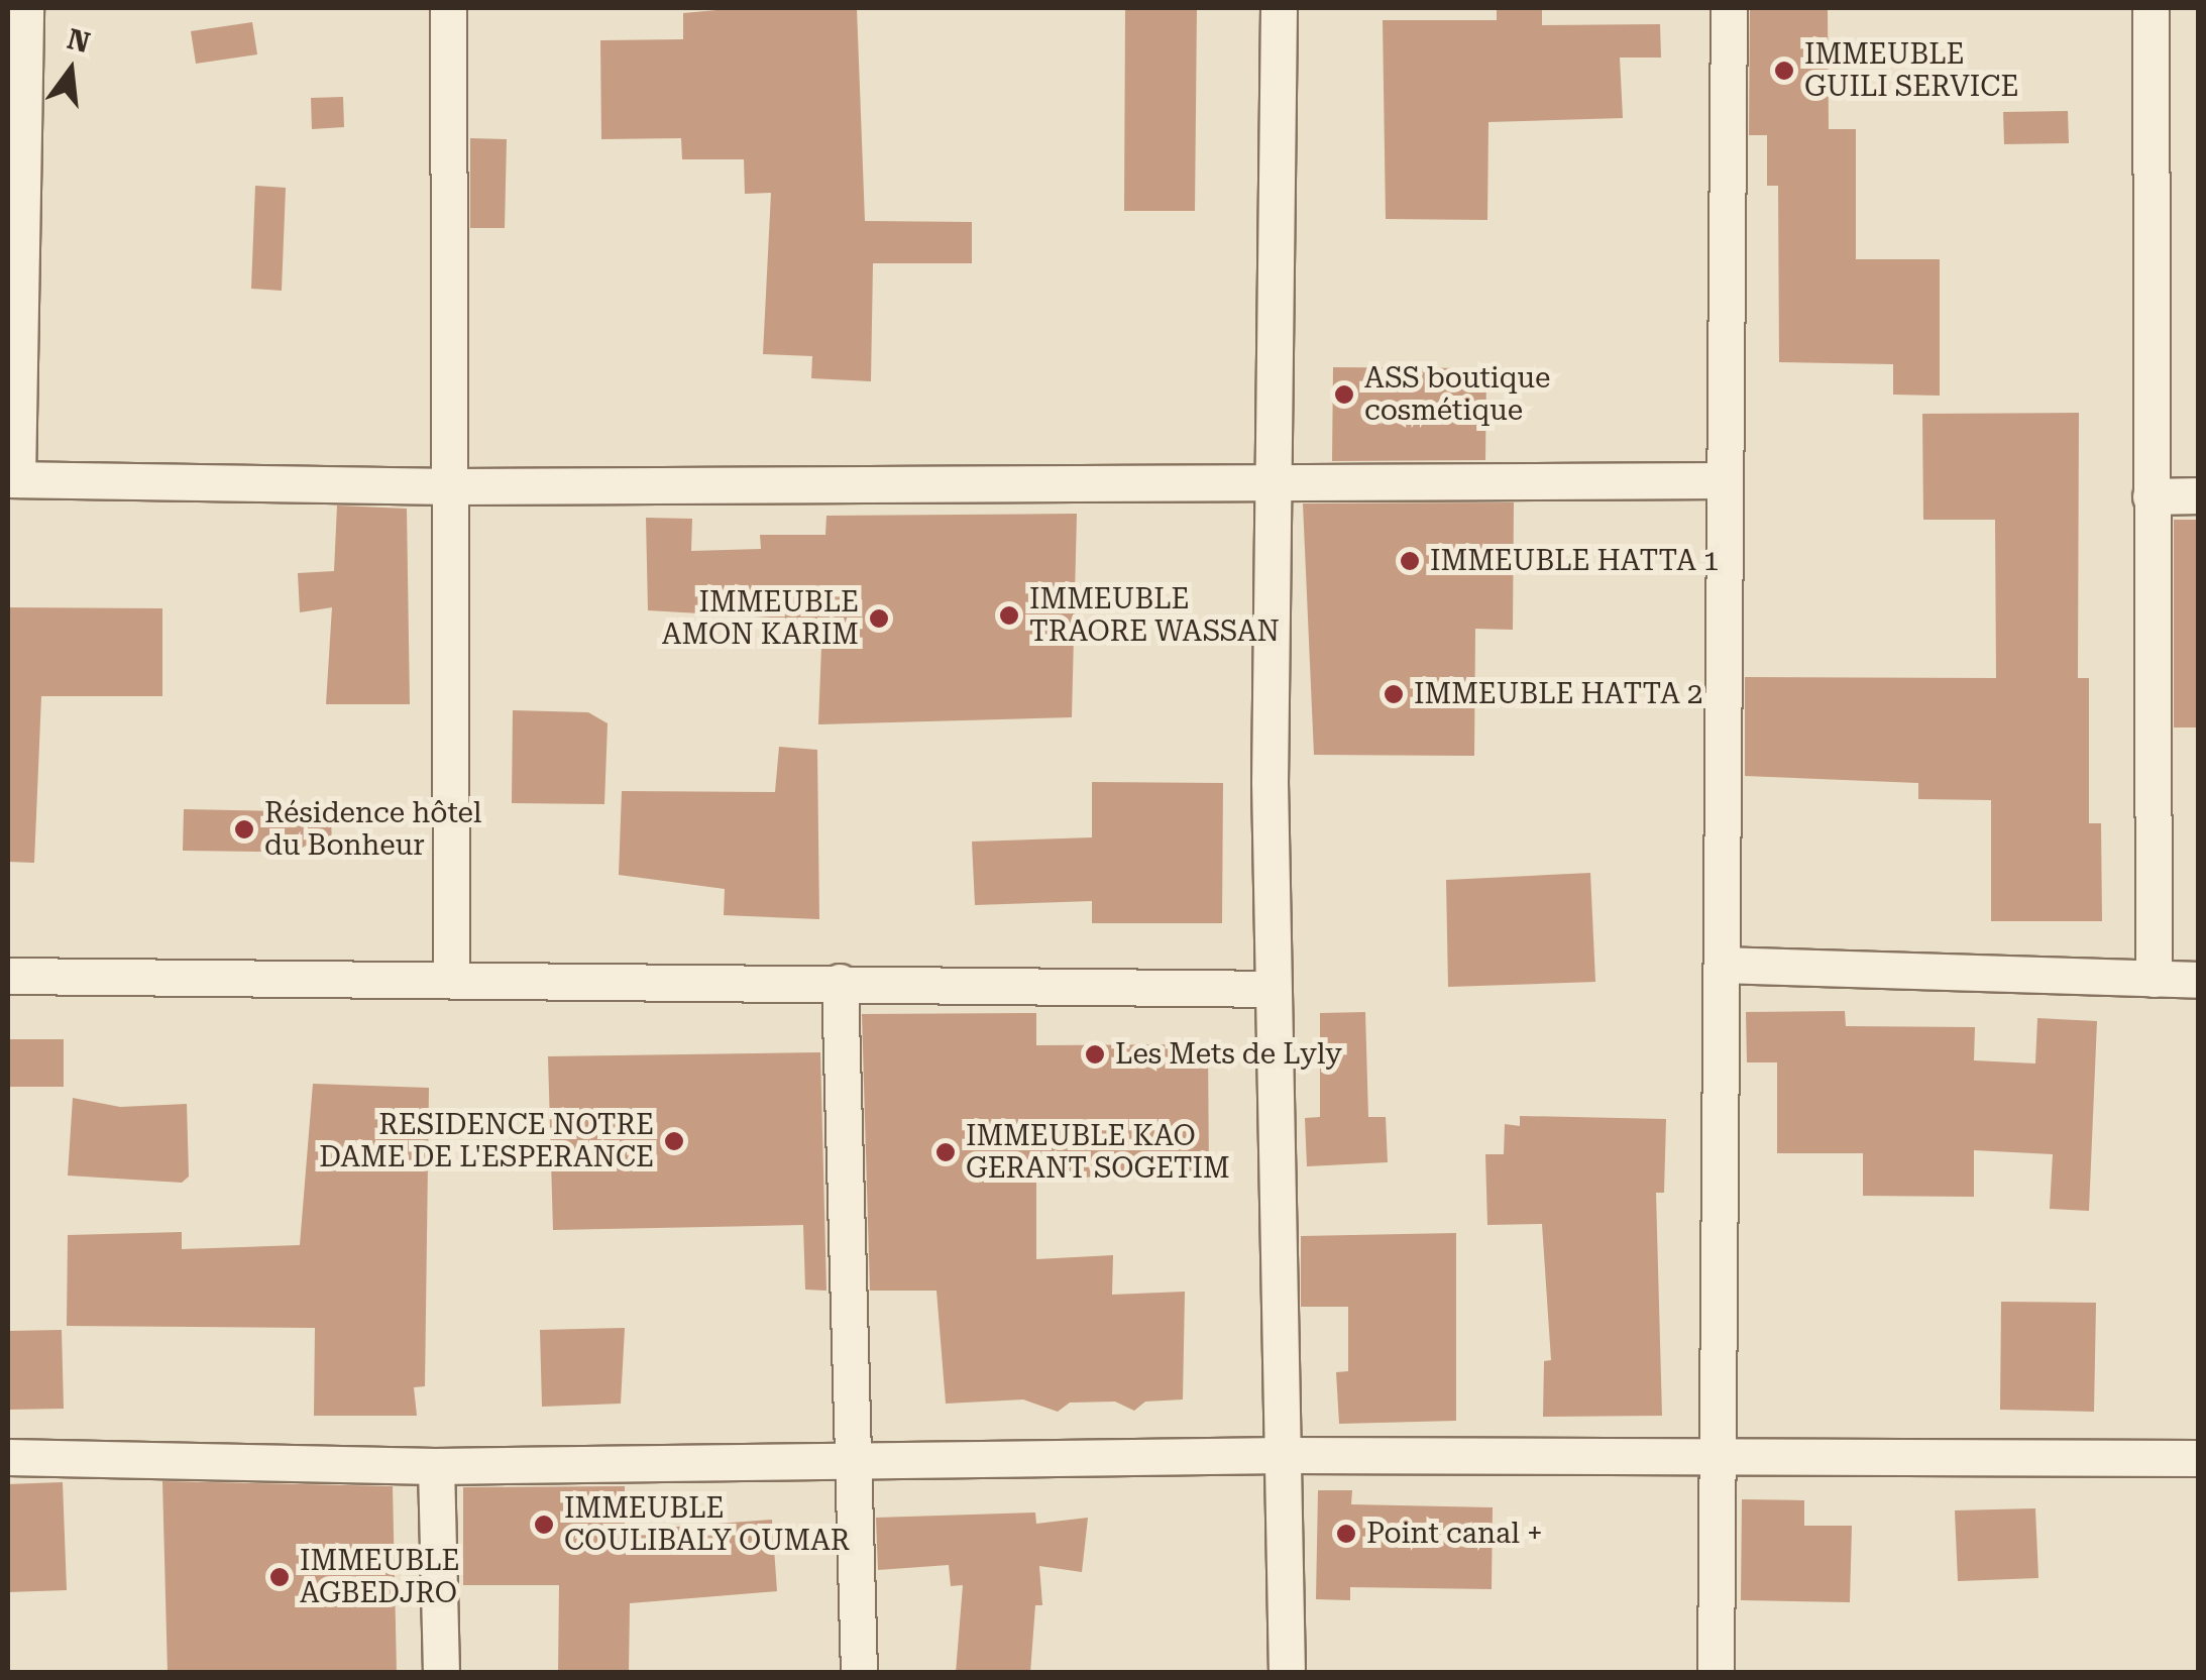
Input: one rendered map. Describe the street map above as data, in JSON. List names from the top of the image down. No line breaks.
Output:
{"places":["IMMEUBLE GUILI SERVICE","ASS boutique cosmétique","IMMEUBLE HATTA 1","IMMEUBLE TRAORE WASSAN","IMMEUBLE AMON KARIM","IMMEUBLE HATTA 2","Résidence hôtel du Bonheur","Les Mets de Lyly","RESIDENCE NOTRE DAME DE L'ESPERANCE","IMMEUBLE KAO GERANT SOGETIM","IMMEUBLE COULIBALY OUMAR","Point canal +","IMMEUBLE AGBEDJRO"],"north":"top"}
